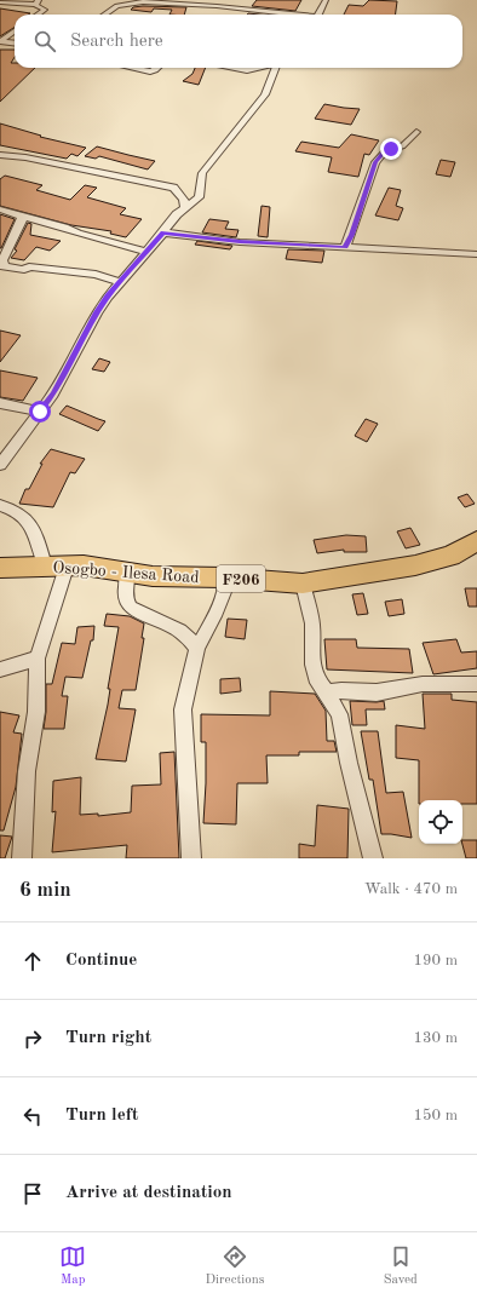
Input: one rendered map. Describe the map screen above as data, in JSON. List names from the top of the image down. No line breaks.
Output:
{"streets":{"main road":["Osogbo - Ilesa Road","F206"]},"page":{"search":"Search here","heading":["6 min","Walk · 470 m"],"list":[["Continue","190 m"],["Turn right","130 m"],["Turn left","150 m"],"Arrive at destination"],"nav":["Map","Directions","Saved"]}}
